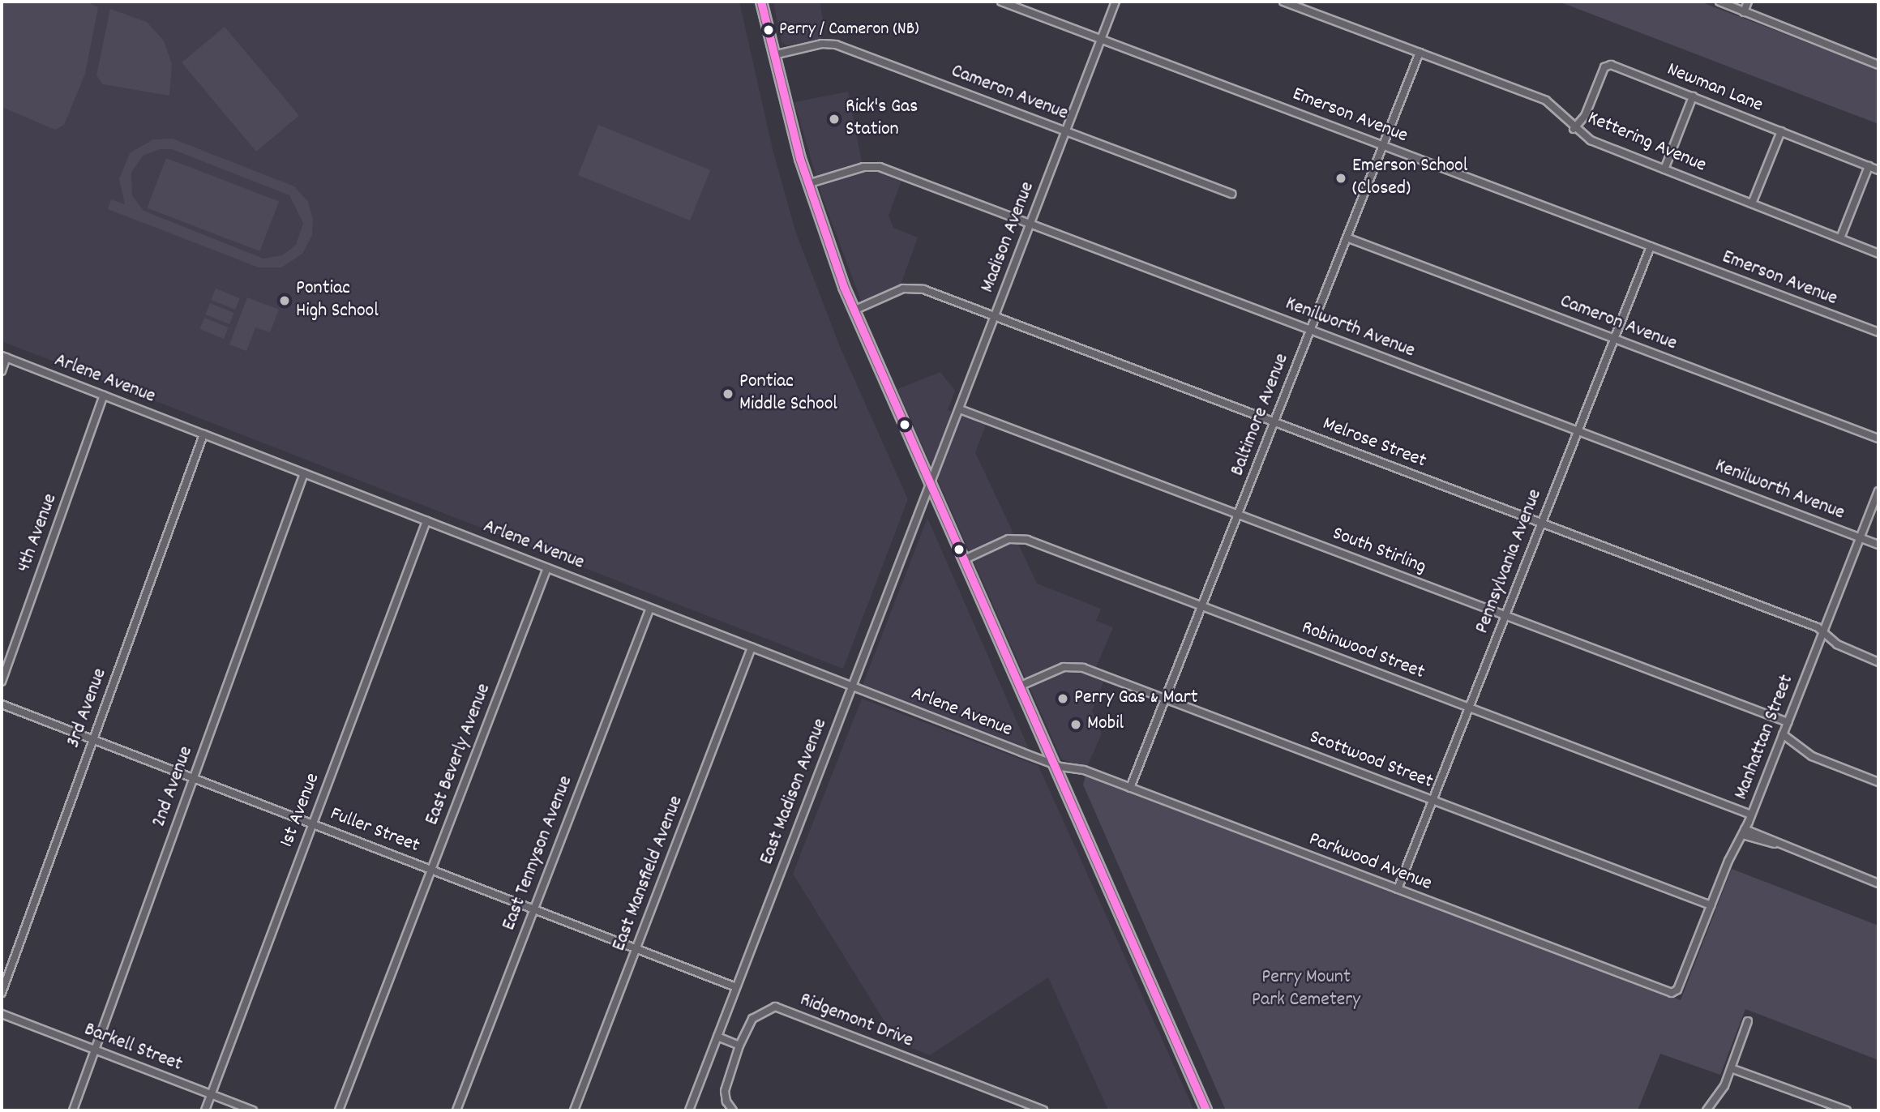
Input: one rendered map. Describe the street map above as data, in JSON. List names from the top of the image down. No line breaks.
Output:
{"streets":{"street":["Newman Lane","Cameron Avenue","Emerson Avenue","Kettering Avenue","Madison Avenue","Kenilworth Avenue","Arlene Avenue","Baltimore Avenue","Melrose Street","4th Avenue","South Stirling","Pennsylvania Avenue","Robinwood Street","3rd Avenue","Manhattan Street","East Beverly Avenue","Scottwood Street","2nd Avenue","East Madison Avenue","1st Avenue","Fuller Street","East Tennyson Avenue","Parkwood Avenue","East Mansfield Avenue","Ridgemont Drive","Barkell Street"]},"crossings":[["Newman Lane","Kettering Avenue"],["Cameron Avenue","Madison Avenue"],["Cameron Avenue","Baltimore Avenue"],["Cameron Avenue","Pennsylvania Avenue"],["Emerson Avenue","Madison Avenue"],["Emerson Avenue","Baltimore Avenue"],["Emerson Avenue","Pennsylvania Avenue"],["Kettering Avenue","Baltimore Avenue"],["Madison Avenue","Kenilworth Avenue"],["Madison Avenue","Melrose Street"],["Madison Avenue","South Stirling"],["Madison Avenue","East Madison Avenue"],["Kenilworth Avenue","Baltimore Avenue"],["Kenilworth Avenue","Pennsylvania Avenue"],["Kenilworth Avenue","Manhattan Street"],["Arlene Avenue","4th Avenue"],["Arlene Avenue","3rd Avenue"],["Arlene Avenue","East Beverly Avenue"],["Arlene Avenue","2nd Avenue"],["Arlene Avenue","East Madison Avenue"],["Arlene Avenue","1st Avenue"],["Arlene Avenue","East Tennyson Avenue"],["Arlene Avenue","Parkwood Avenue"],["Arlene Avenue","East Mansfield Avenue"],["Baltimore Avenue","Melrose Street"],["Baltimore Avenue","South Stirling"],["Baltimore Avenue","Robinwood Street"],["Baltimore Avenue","Scottwood Street"],["Baltimore Avenue","Parkwood Avenue"],["Melrose Street","Pennsylvania Avenue"],["Melrose Street","Manhattan Street"],["South Stirling","Pennsylvania Avenue"],["South Stirling","Manhattan Street"],["Pennsylvania Avenue","Robinwood Street"],["Pennsylvania Avenue","Scottwood Street"],["Pennsylvania Avenue","Parkwood Avenue"],["Robinwood Street","Manhattan Street"],["3rd Avenue","Fuller Street"],["Manhattan Street","Scottwood Street"],["Manhattan Street","Parkwood Avenue"],["East Beverly Avenue","Fuller Street"],["2nd Avenue","Fuller Street"],["2nd Avenue","Barkell Street"],["East Madison Avenue","Fuller Street"],["1st Avenue","Fuller Street"],["1st Avenue","Barkell Street"],["Fuller Street","East Tennyson Avenue"],["Fuller Street","East Mansfield Avenue"]],"parks":["Perry Mount Park Cemetery"],"places":["Perry / Cameron (NB)","Rick's Gas Station","Emerson School (Closed)","Pontiac High School","Pontiac Middle School","Perry Gas & Mart","Mobil"]}
